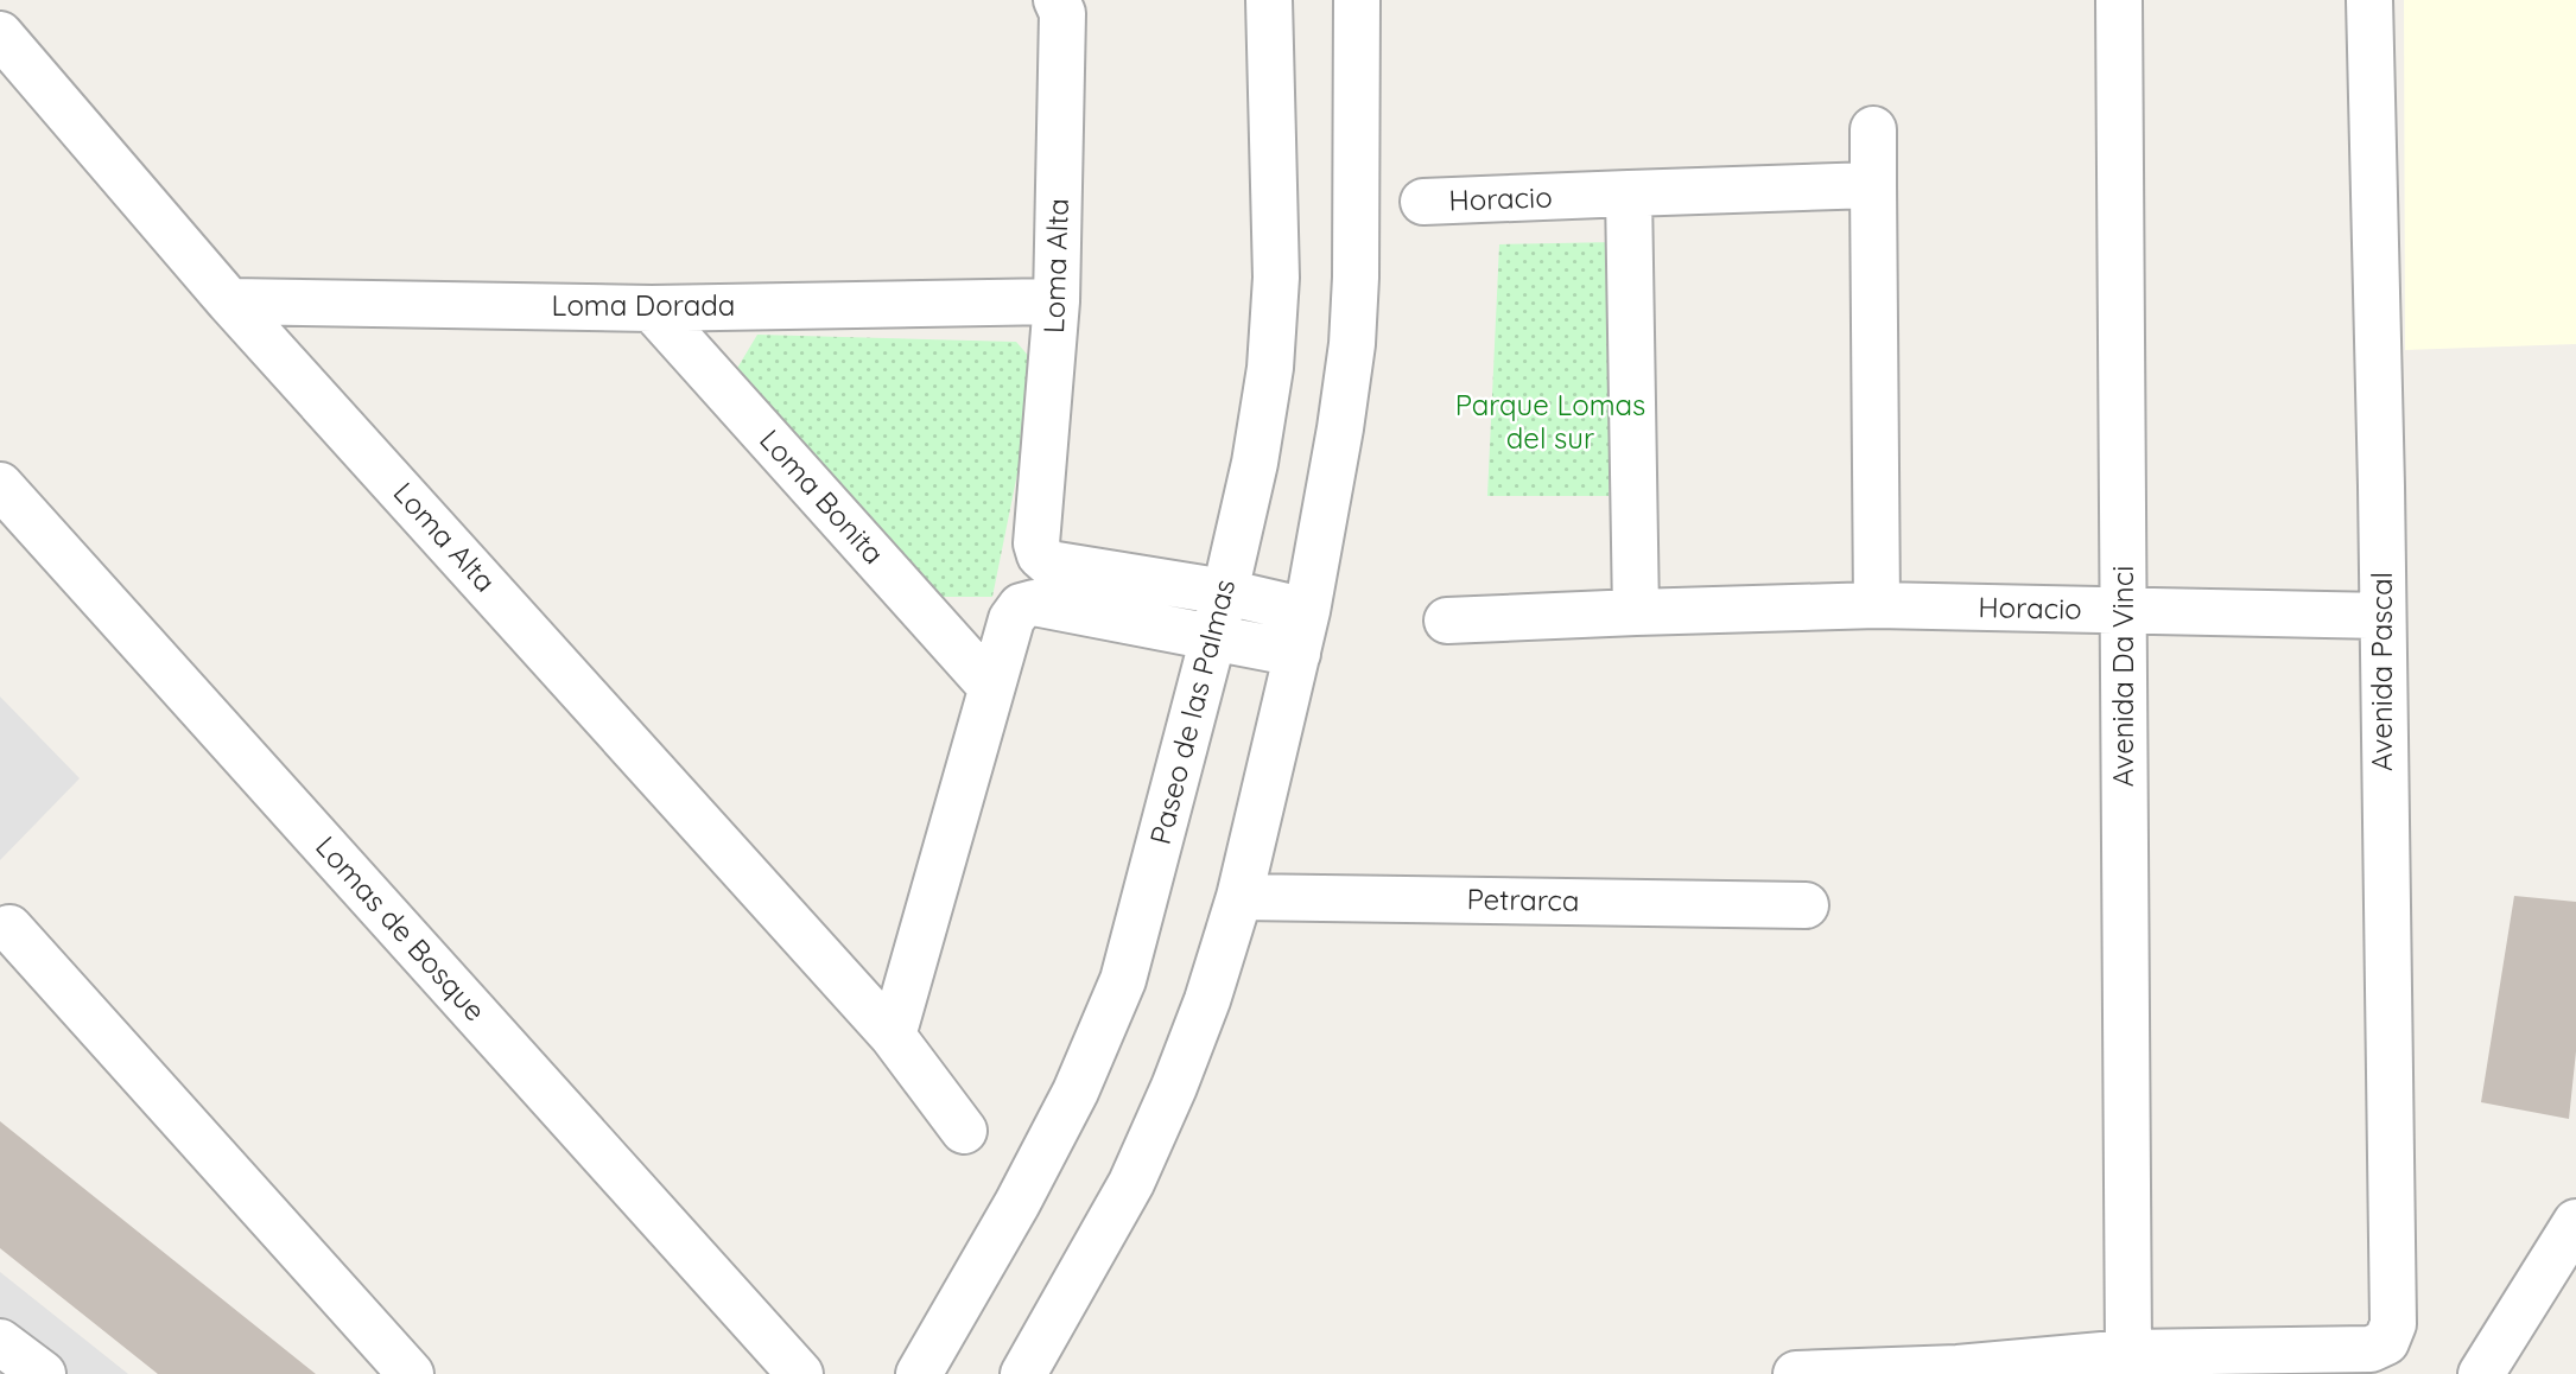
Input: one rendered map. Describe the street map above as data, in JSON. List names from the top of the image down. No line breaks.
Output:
{"streets":{"street":["Horacio","Loma Alta","Loma Dorada","Loma Bonita","Avenida Pascal","Avenida Da Vinci","Paseo de las Palmas","Petrarca","Lomas de Bosque"]},"crossings":[["Horacio","Avenida Pascal"],["Horacio","Avenida Da Vinci"],["Loma Alta","Loma Dorada"],["Loma Alta","Paseo de las Palmas"],["Loma Dorada","Loma Bonita"],["Avenida Pascal","Avenida Da Vinci"]],"parks":["Parque Lomas del sur"]}
